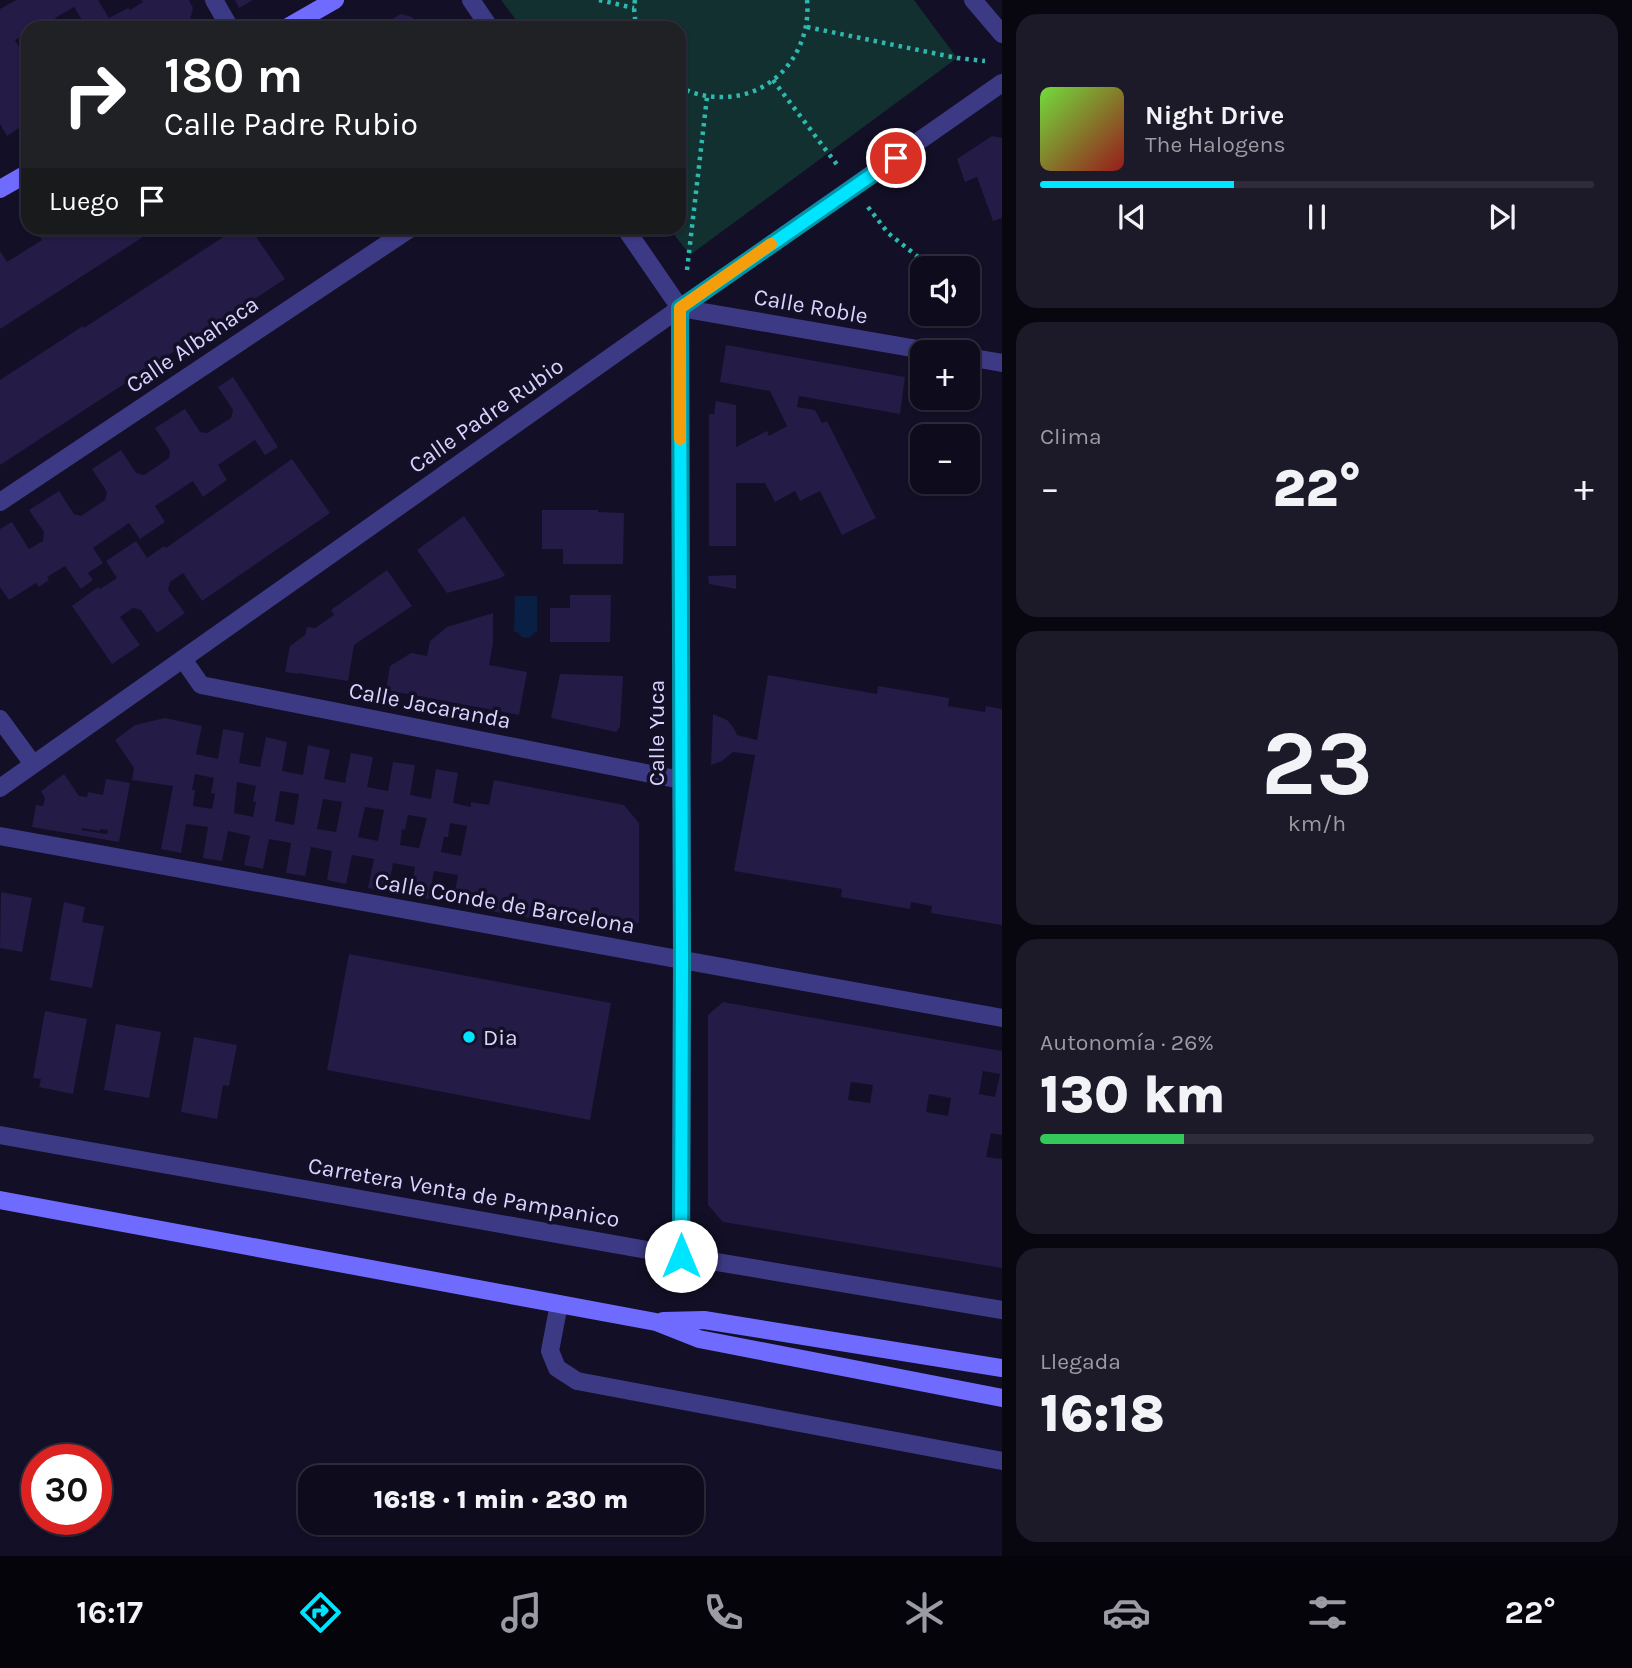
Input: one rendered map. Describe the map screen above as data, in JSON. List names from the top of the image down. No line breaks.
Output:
{"streets":{"street":["Calle Roble","Calle Albahaca","Calle Padre Rubio","Calle Jacaranda","Calle Yuca","Calle Conde de Barcelona","Carretera Venta de Pampanico"]},"crossings":[["Calle Roble","Calle Padre Rubio"],["Calle Roble","Calle Yuca"],["Calle Padre Rubio","Calle Jacaranda"],["Calle Padre Rubio","Calle Yuca"],["Calle Jacaranda","Calle Yuca"],["Calle Yuca","Calle Conde de Barcelona"],["Calle Yuca","Carretera Venta de Pampanico"]],"places":["Dia"],"page":{"turn":["180 m","Calle Padre Rubio"],"song":["Night Drive","The Halogens"],"then":"Luego","map_buttons":["+","−"],"tile":["Clima",["23","km/h"],["Autonomía · 26%","130 km"],["Llegada","16:18"]],"heat":["−","22°","+"],"limit":"30","trip":"16:18 · 1 min · 230 m","tabs":["16:17","22°"]}}
